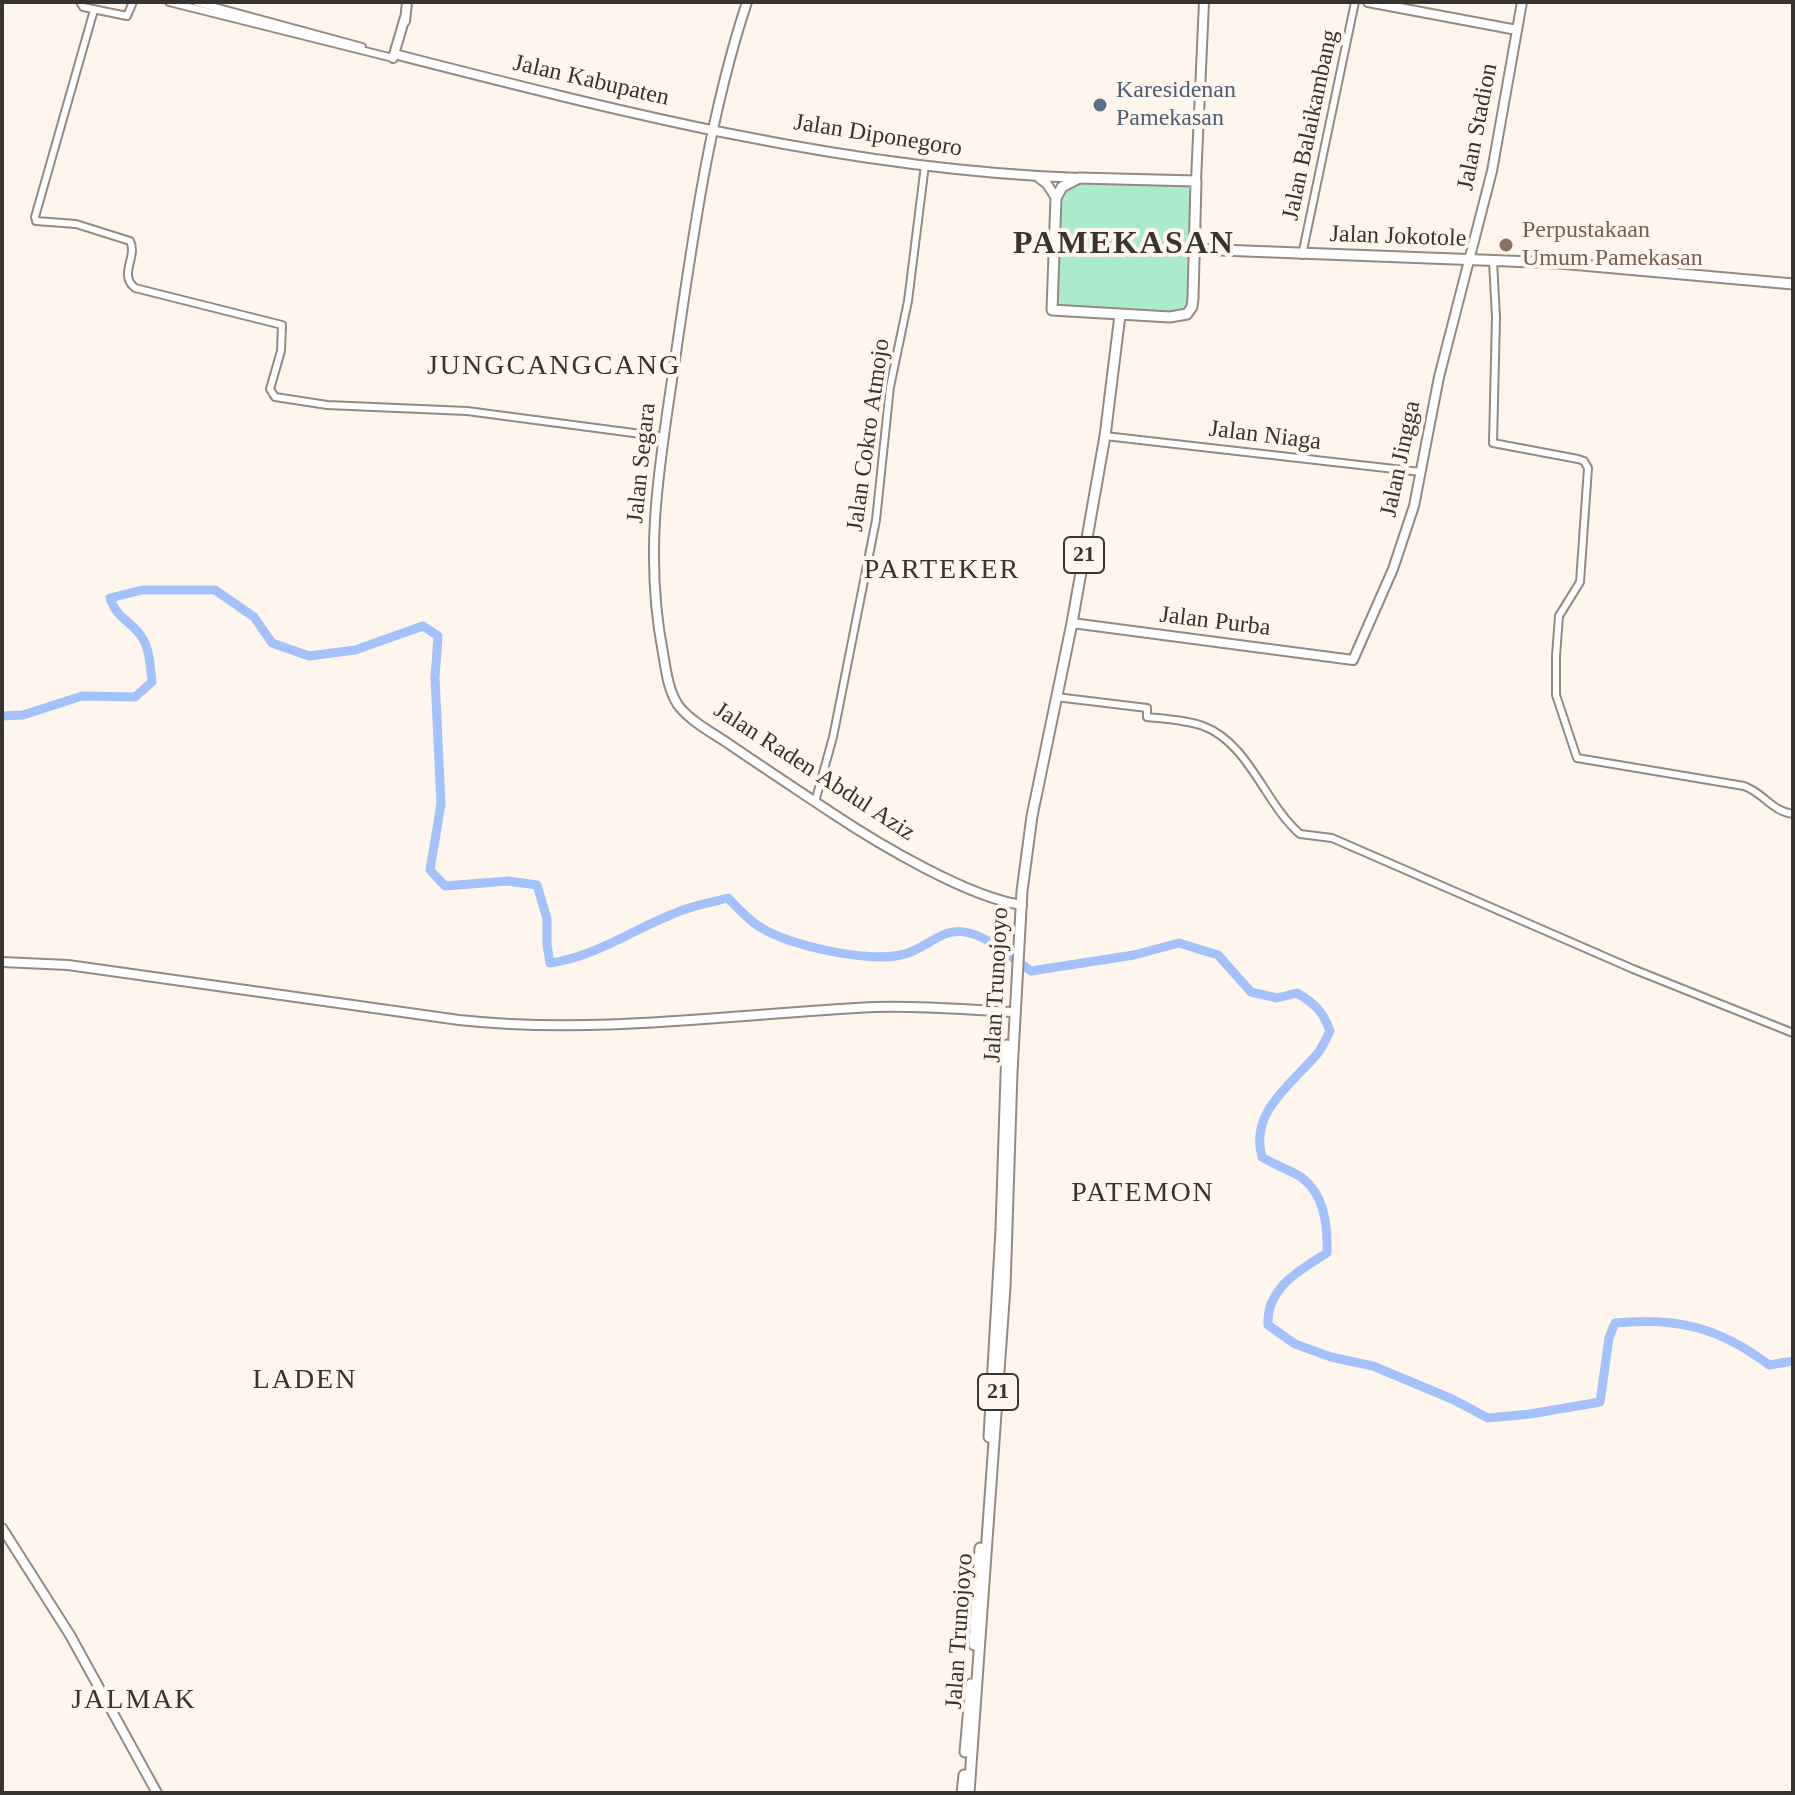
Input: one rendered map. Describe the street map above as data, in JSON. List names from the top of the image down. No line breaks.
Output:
{"streets":{"highway":["Jalan Jokotole","21","Jalan Trunojoyo"],"main road":["Jalan Kabupaten","Jalan Stadion","Jalan Diponegoro","Jalan Jingga","Jalan Segara","Jalan Purba","Jalan Raden Abdul Aziz"],"street":["Jalan Balaikambang","Jalan Cokro Atmojo","Jalan Niaga"]},"crossings":[["Jalan Kabupaten","Jalan Diponegoro"],["Jalan Kabupaten","Jalan Segara"],["Jalan Balaikambang","Jalan Jokotole"],["Jalan Stadion","Jalan Jokotole"],["Jalan Stadion","Jalan Jingga"],["Jalan Diponegoro","Jalan Cokro Atmojo"],["Jalan Diponegoro","Jalan Segara"],["Jalan Jokotole","Jalan Jingga"],["Jalan Cokro Atmojo","Jalan Raden Abdul Aziz"],["Jalan Niaga","Jalan Jingga"],["Jalan Niaga","21"],["Jalan Jingga","Jalan Purba"],["Jalan Segara","Jalan Raden Abdul Aziz"],["21","Jalan Purba"],["21","Jalan Trunojoyo"],["Jalan Raden Abdul Aziz","Jalan Trunojoyo"]],"districts":["PAMEKASAN","JUNGCANGCANG","PARTEKER","PATEMON","LADEN","JALMAK"],"places":["Karesidenan Pamekasan","Perpustakaan Umum Pamekasan"]}
